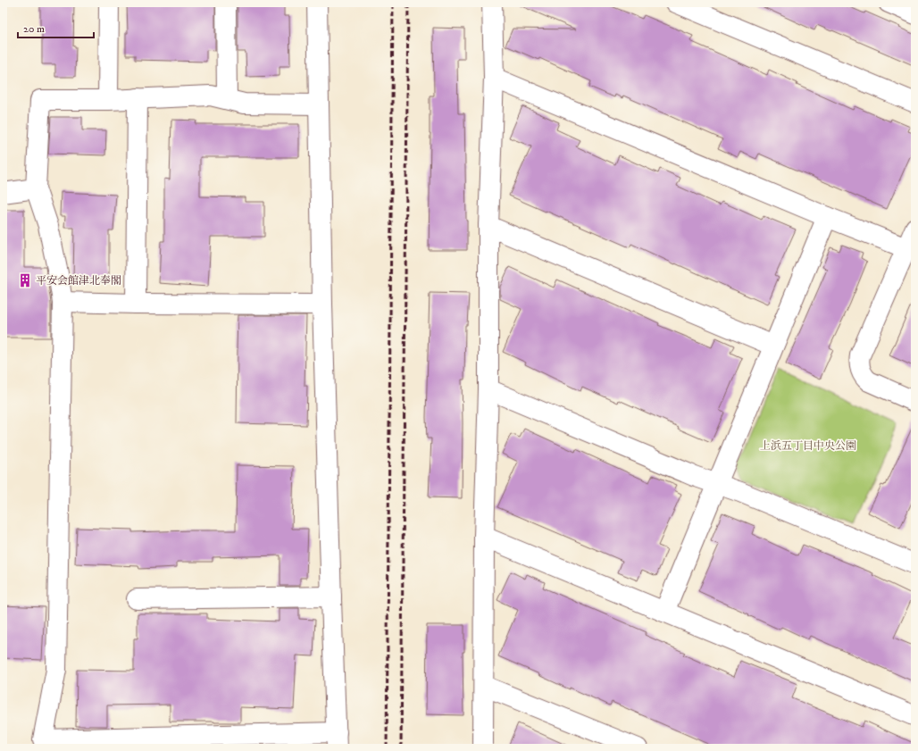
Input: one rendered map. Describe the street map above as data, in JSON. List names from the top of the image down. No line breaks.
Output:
{"parks":["上浜五丁目中央公園"],"places":{"building":["平安会館津北奉閣"]},"scale_bar":"20 m"}
